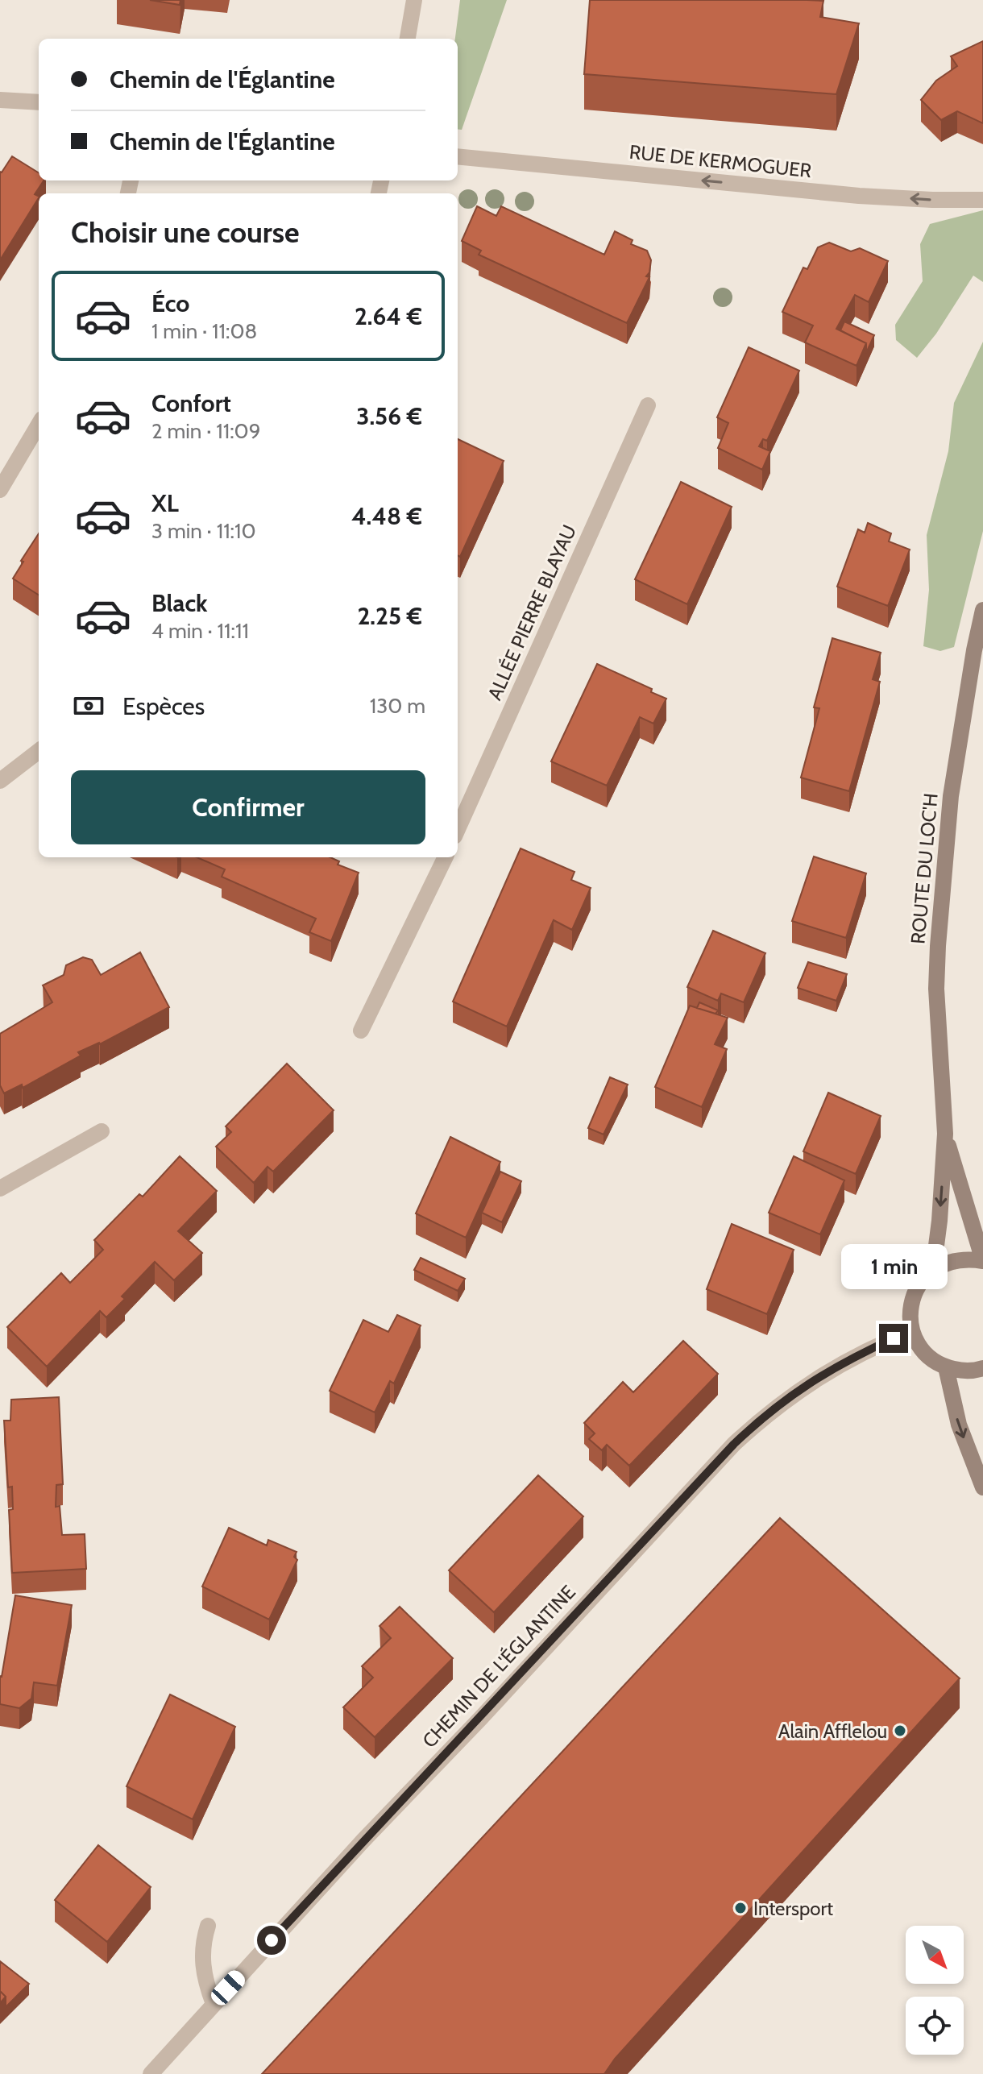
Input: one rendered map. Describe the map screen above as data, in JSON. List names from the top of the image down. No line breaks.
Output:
{"streets":{"main road":["ROUTE DU LOC'H"],"street":["RUE DE KERMOGUER","ALLÉE PIERRE BLAYAU","CHEMIN DE L'ÉGLANTINE"]},"one_way":["RUE DE KERMOGUER"],"places":["Alain Afflelou","Intersport"],"north":"bottom right","page":{"banner":["Chemin de l'Églantine","Chemin de l'Églantine"],"heading":"Choisir une course","list":[{"name":"Éco","note":"1 min · 11:08","value":"2.64 €"},{"name":"Confort","note":"2 min · 11:09","value":"3.56 €"},{"name":"XL","note":"3 min · 11:10","value":"4.48 €"},{"name":"Black","note":"4 min · 11:11","value":"2.25 €"}],"pay":["Espèces","130 m"],"buttons":"Confirmer","bubble":"1 min"}}
